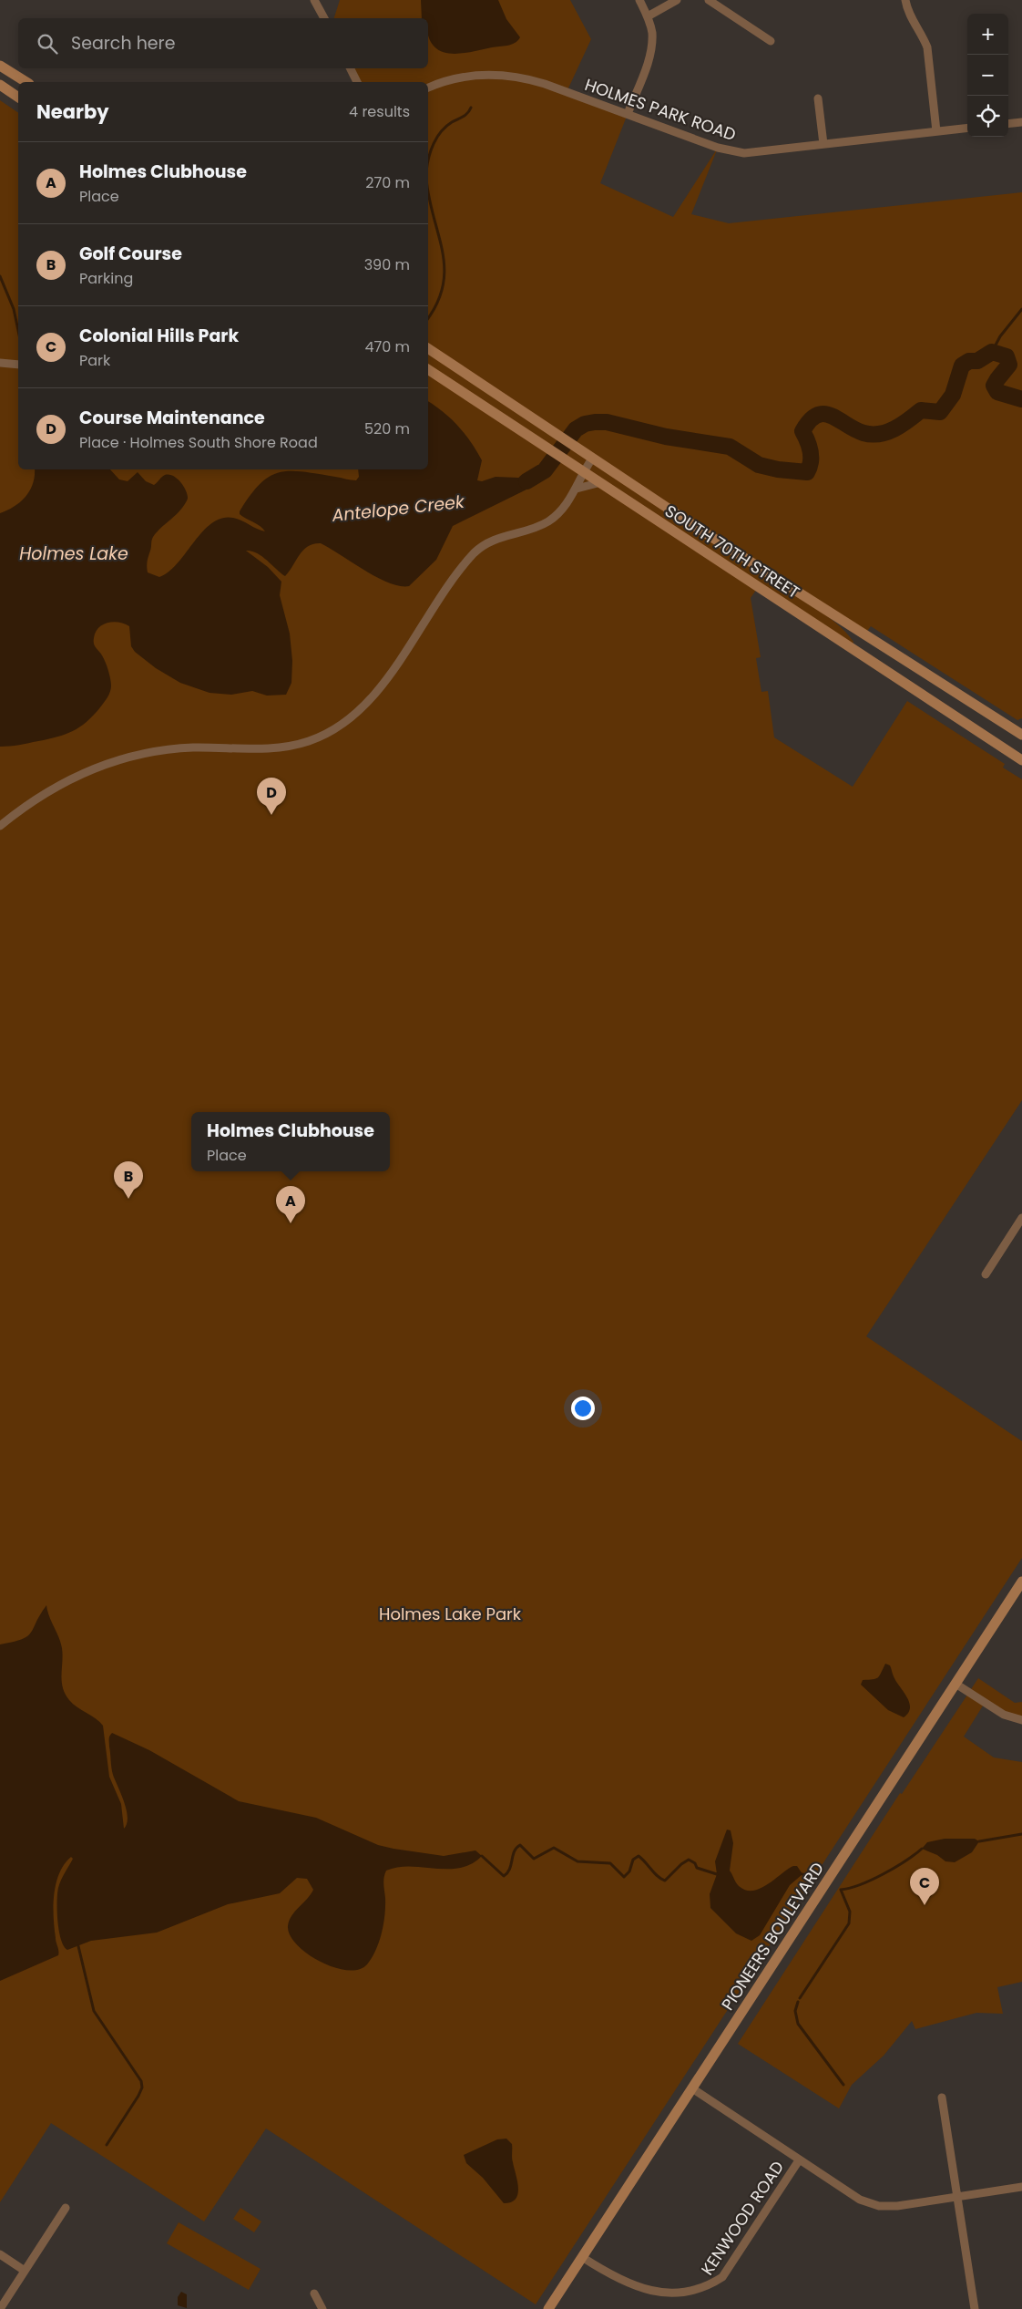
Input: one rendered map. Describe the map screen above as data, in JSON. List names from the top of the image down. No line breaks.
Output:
{"streets":{"main road":["SOUTH 70TH STREET","PIONEERS BOULEVARD"],"street":["HOLMES PARK ROAD","KENWOOD ROAD"]},"water":["Antelope Creek","Holmes Lake"],"parks":["Holmes Lake Park"],"page":{"map_buttons":["+","−"],"search":"Search here","heading":["Nearby","4 results"],"list":[{"mark":"A","name":"Holmes Clubhouse","note":"Place","value":"270 m"},{"mark":"B","name":"Golf Course","note":"Parking","value":"390 m"},{"mark":"C","name":"Colonial Hills Park","note":"Park","value":"470 m"},{"mark":"D","name":"Course Maintenance","note":"Place · Holmes South Shore Road","value":"520 m"}],"pins":["D","B","A","C"],"popup":["Holmes Clubhouse","Place"]}}
